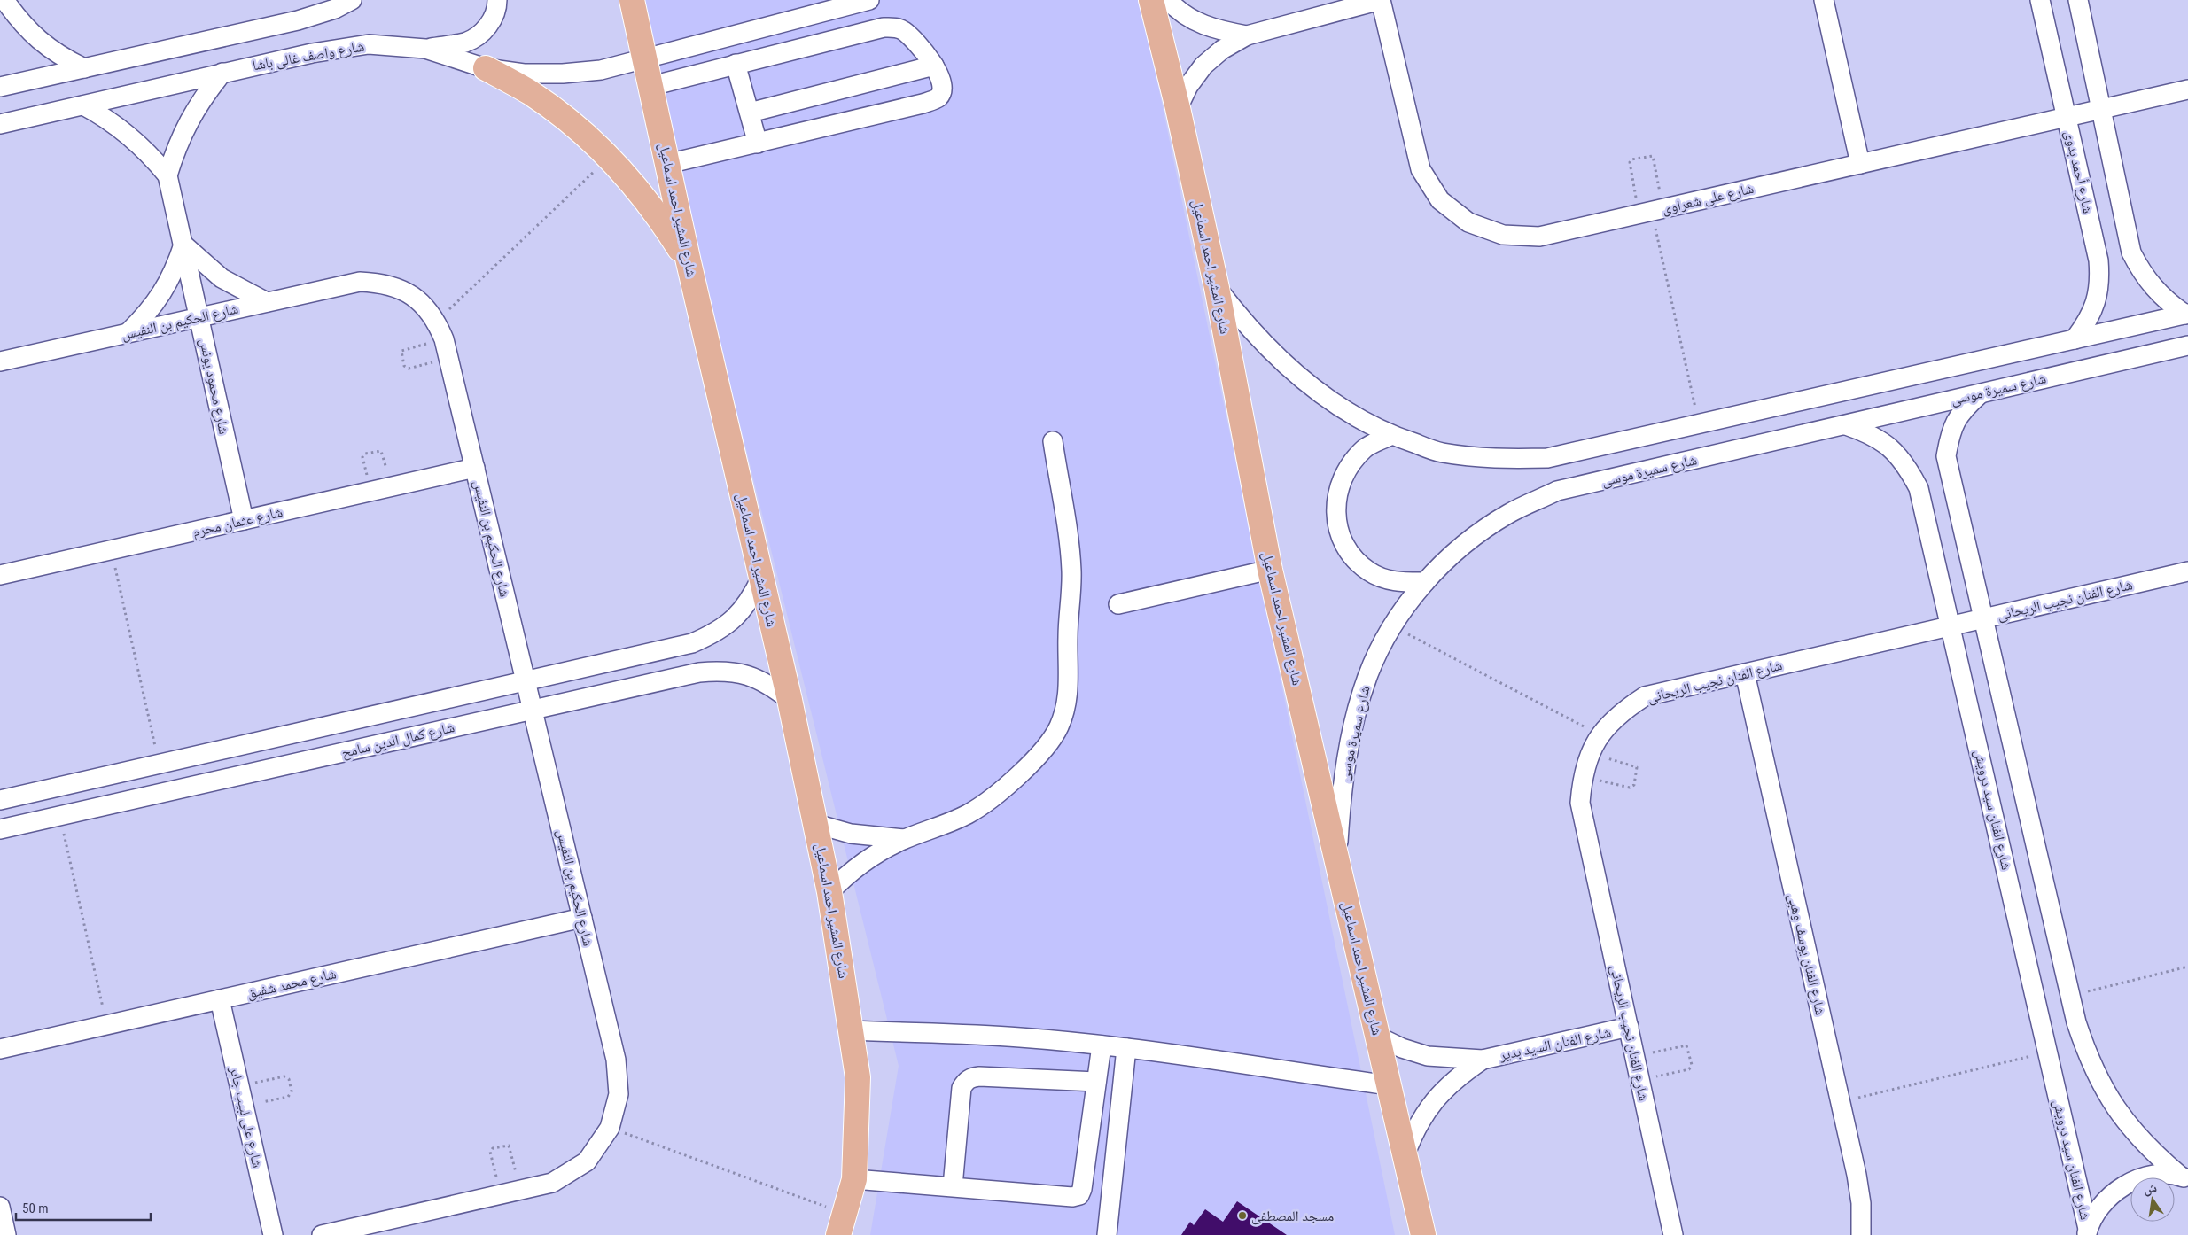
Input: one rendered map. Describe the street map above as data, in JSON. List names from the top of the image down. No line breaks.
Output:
{"streets":{"main road":["شارع المشير احمد اسماعيل"],"street":["شارع واصف غالى باشا","شارع أحمد بدوى","شارع على شعراوى","شارع الحكيم بن النفيس","شارع محمود يونس","شارع سميرة موسى","شارع عثمان محرم","شارع الفنان نجيب الريحانى","شارع كمال الدين سامح","شارع الفنان سيد درويش","شارع الفنان يوسف وهبى","شارع محمد شفيق","شارع الفنان السيد بدير","شارع على لبيب جابر"]},"crossings":[["شارع واصف غالى باشا","شارع المشير احمد اسماعيل"],["شارع واصف غالى باشا","شارع محمود يونس"],["شارع أحمد بدوى","شارع على شعراوى"],["شارع المشير احمد اسماعيل","شارع سميرة موسى"],["شارع المشير احمد اسماعيل","شارع كمال الدين سامح"],["شارع المشير احمد اسماعيل","شارع الفنان السيد بدير"],["شارع الحكيم بن النفيس","شارع محمود يونس"],["شارع الحكيم بن النفيس","شارع عثمان محرم"],["شارع الحكيم بن النفيس","شارع كمال الدين سامح"],["شارع الحكيم بن النفيس","شارع محمد شفيق"],["شارع محمود يونس","شارع عثمان محرم"],["شارع سميرة موسى","شارع الفنان سيد درويش"],["شارع الفنان نجيب الريحانى","شارع الفنان سيد درويش"],["شارع الفنان نجيب الريحانى","شارع الفنان يوسف وهبى"],["شارع الفنان نجيب الريحانى","شارع الفنان السيد بدير"],["شارع محمد شفيق","شارع على لبيب جابر"]],"places":["مسجد المصطفى"],"scale_bar":"50 m","north":"top"}
